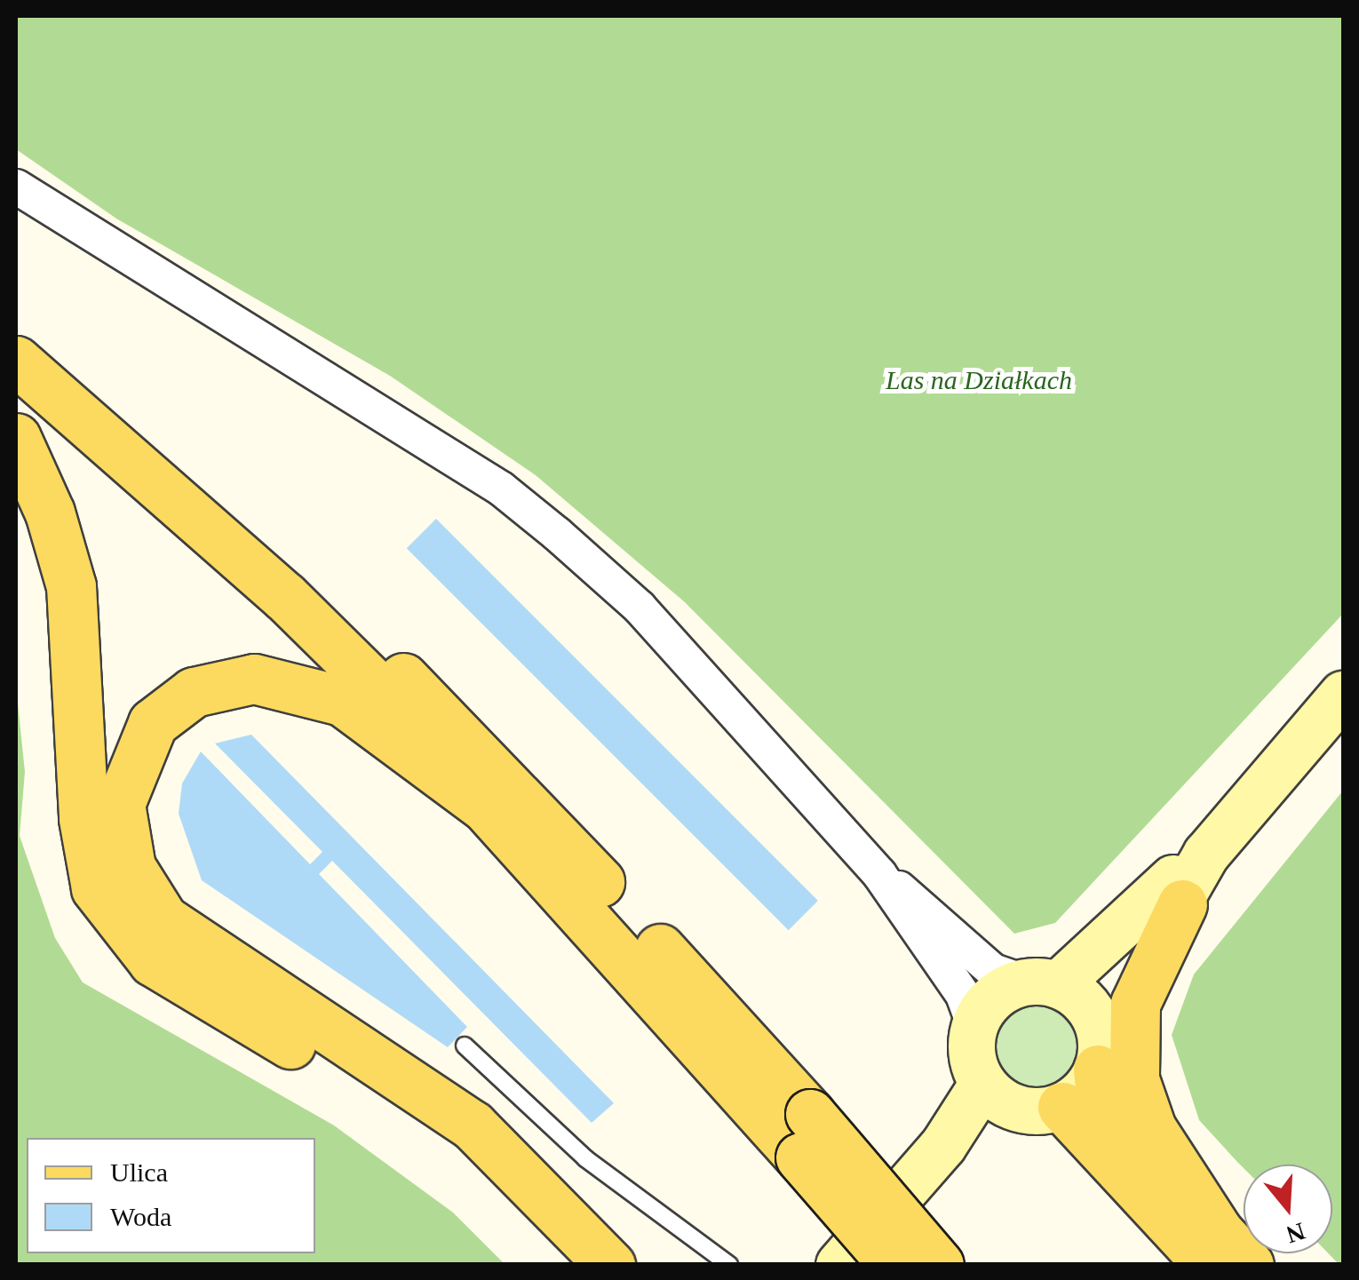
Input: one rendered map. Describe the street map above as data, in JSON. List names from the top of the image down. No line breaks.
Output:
{"parks":["Las na Działkach"],"legend":["Ulica","Woda"],"north":"bottom"}
